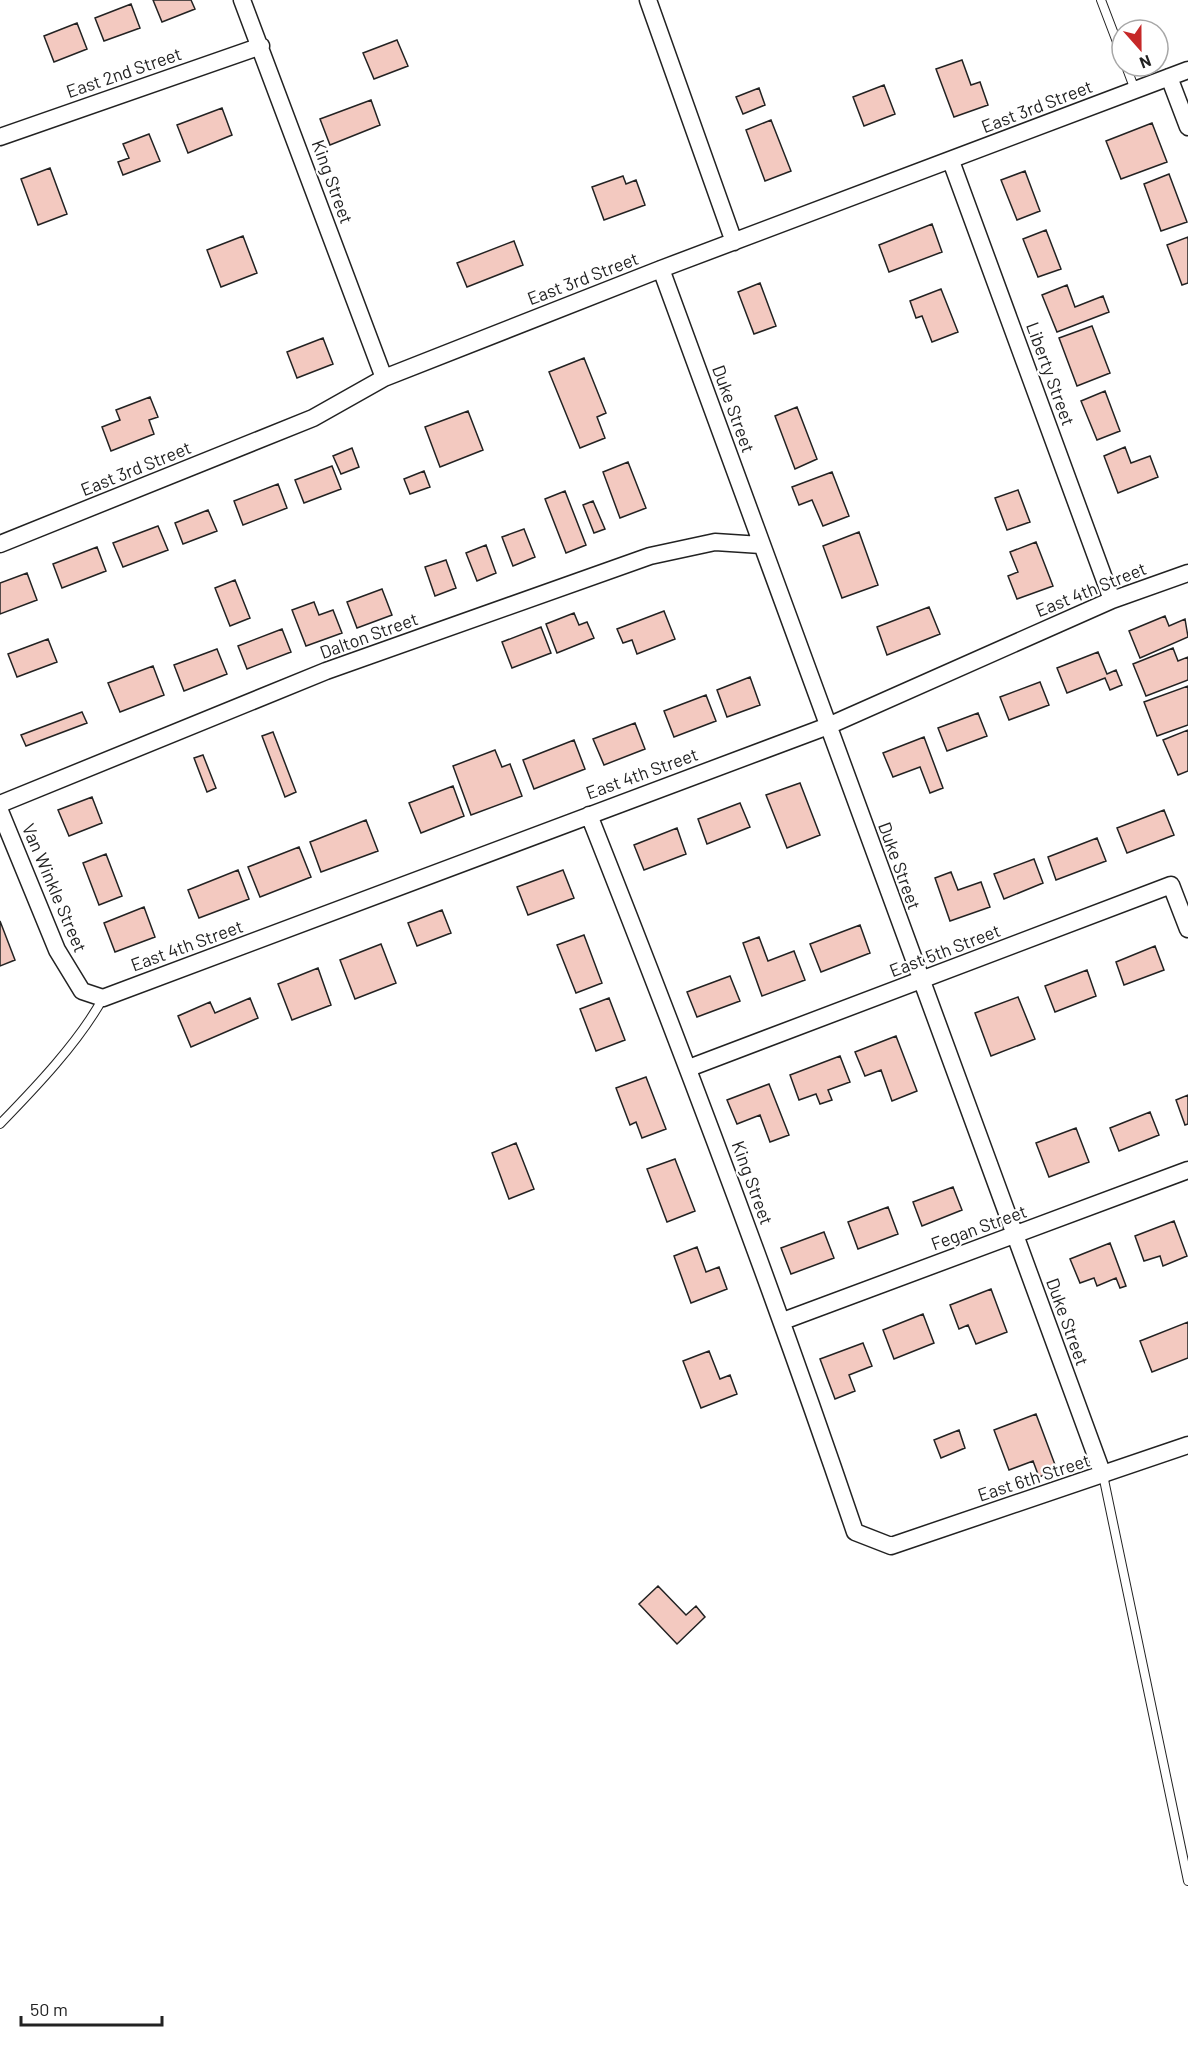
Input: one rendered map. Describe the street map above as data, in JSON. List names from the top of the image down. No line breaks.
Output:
{"streets":{"street":["East 2nd Street","East 3rd Street","King Street","Liberty Street","Duke Street","East 4th Street","Dalton Street","Van Winkle Street","East 5th Street","Fegan Street","East 6th Street"]},"crossings":[["East 2nd Street","King Street"],["East 3rd Street","King Street"],["East 3rd Street","Liberty Street"],["East 3rd Street","Duke Street"],["King Street","East 4th Street"],["King Street","East 5th Street"],["King Street","Fegan Street"],["King Street","East 6th Street"],["Liberty Street","East 4th Street"],["Duke Street","East 4th Street"],["Duke Street","Dalton Street"],["Duke Street","East 5th Street"],["Duke Street","Fegan Street"],["Duke Street","East 6th Street"],["East 4th Street","Van Winkle Street"]],"scale_bar":"50 m","north":"bottom"}
